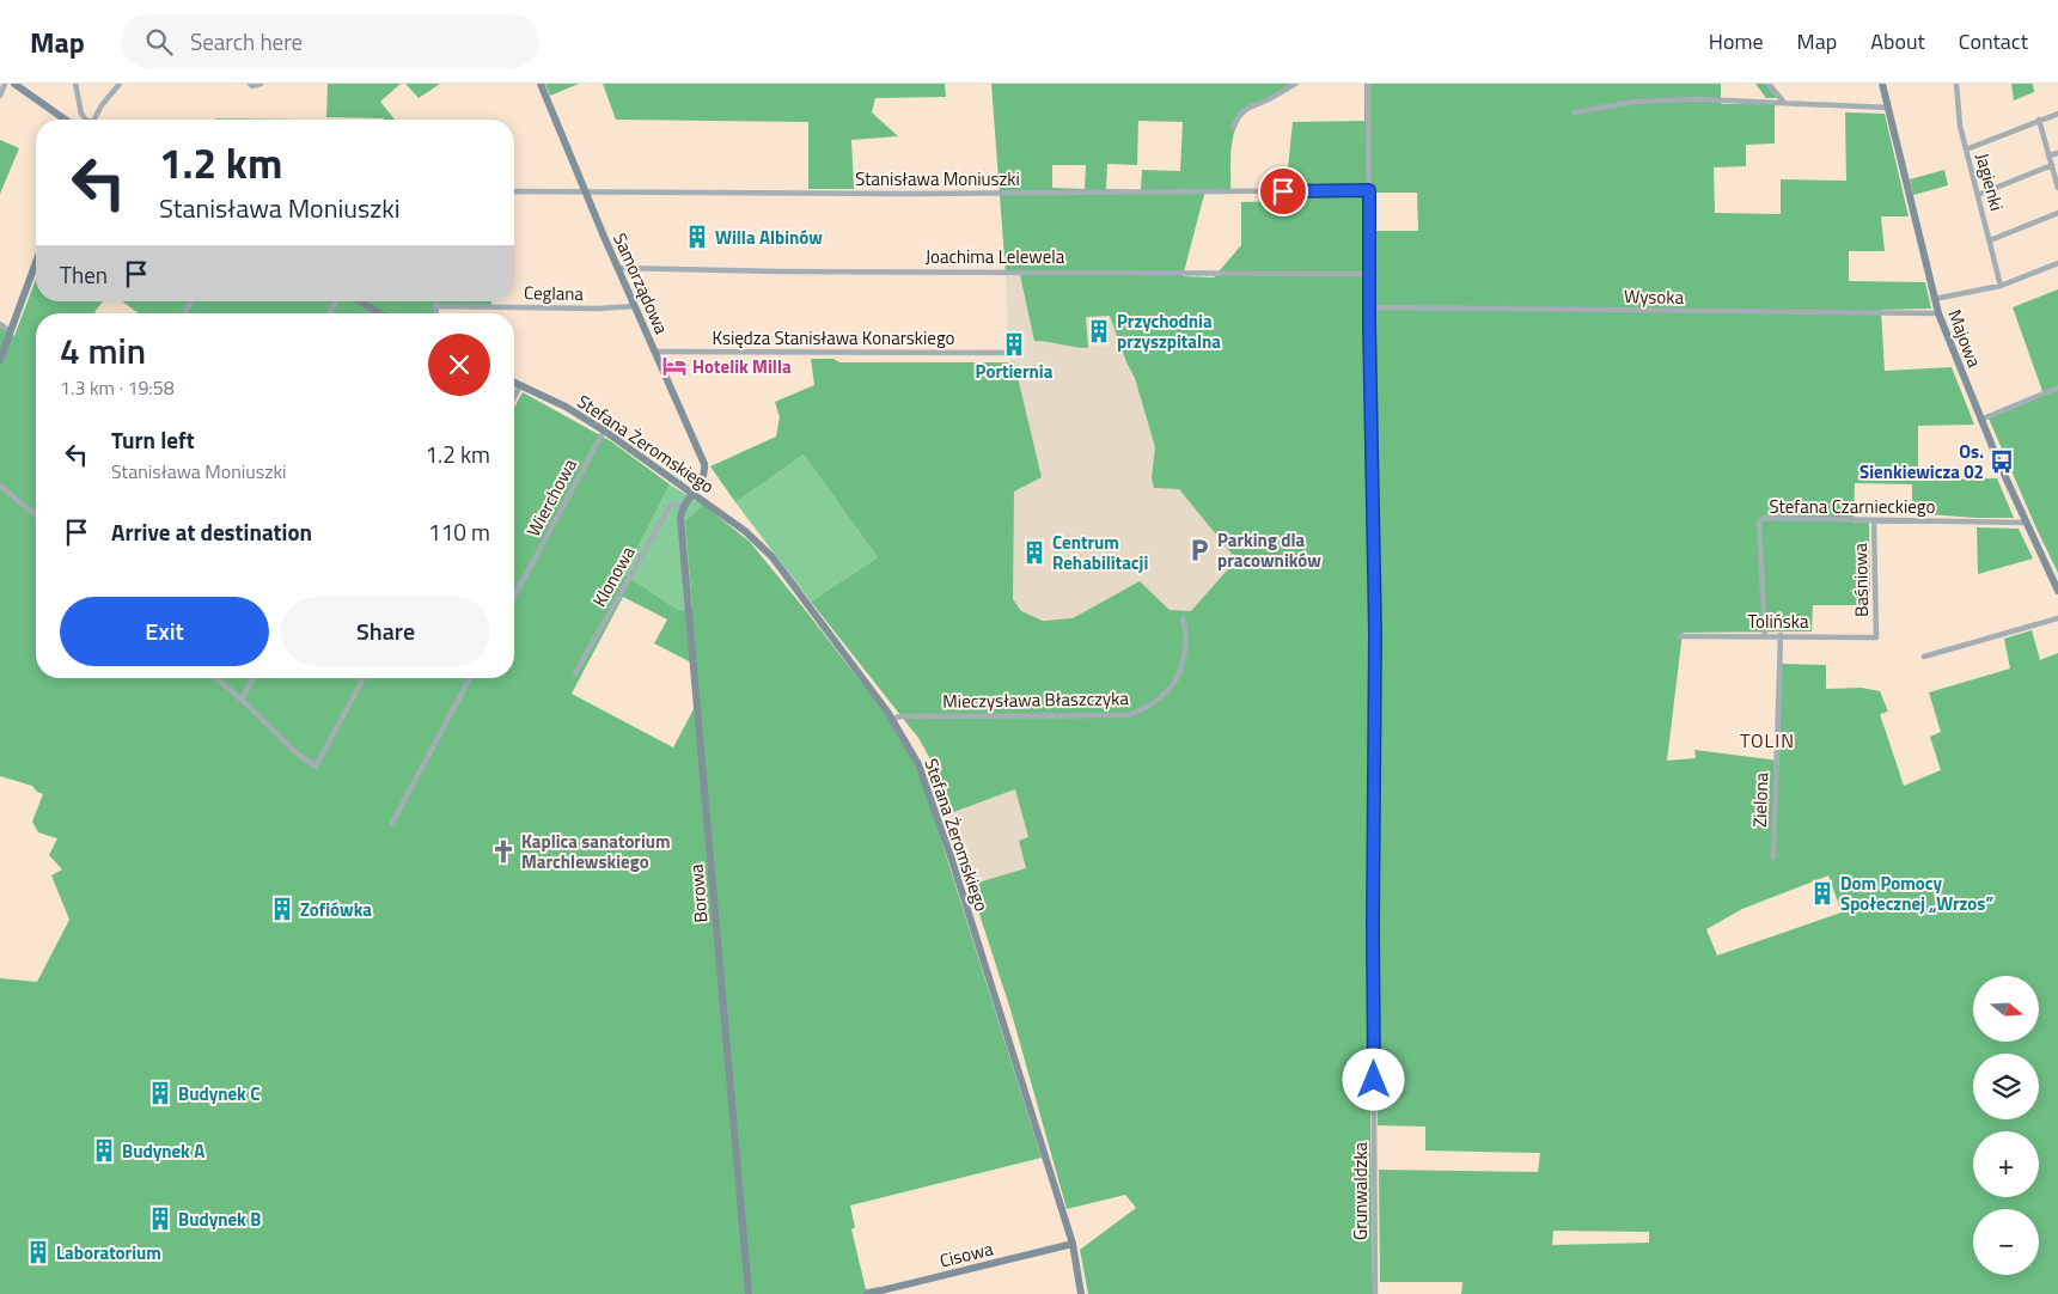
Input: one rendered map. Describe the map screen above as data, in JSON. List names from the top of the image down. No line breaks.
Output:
{"streets":{"street":["Stanisława Moniuszki","Jagienki","Joachima Lelewela","Samorządowa","Ceglana","Wysoka","Księdza Stanisława Konarskiego","Majowa","Stefana Żeromskiego","Wierchowa","Stefana Czarnieckiego","Klonowa","Baśniowa","Tolińska","Mieczysława Błaszczyka","Zielona","Borowa","Grunwaldzka","Cisowa"]},"crossings":[["Stanisława Moniuszki","Samorządowa"],["Stanisława Moniuszki","Grunwaldzka"],["Joachima Lelewela","Samorządowa"],["Joachima Lelewela","Grunwaldzka"],["Samorządowa","Ceglana"],["Samorządowa","Księdza Stanisława Konarskiego"],["Samorządowa","Stefana Żeromskiego"],["Wysoka","Majowa"],["Wysoka","Grunwaldzka"],["Majowa","Stefana Czarnieckiego"],["Stefana Żeromskiego","Wierchowa"],["Stefana Żeromskiego","Mieczysława Błaszczyka"],["Stefana Żeromskiego","Cisowa"],["Stefana Czarnieckiego","Baśniowa"],["Stefana Czarnieckiego","Tolińska"],["Klonowa","Borowa"],["Baśniowa","Tolińska"],["Tolińska","Zielona"]],"districts":["TOLIN"],"places":{"building":["Willa Albinów","Przychodnia przyszpitalna","Portiernia","Centrum Rehabilitacji","Dom Pomocy Społecznej „Wrzos”","Zofiówka","Budynek C","Budynek A","Budynek B","Laboratorium"],"hotel":["Hotelik Milla"],"bus stop":["Os. Sienkiewicza 02"],"parking":["Parking dla pracowników"],"church":["Kaplica sanatorium Marchlewskiego"]},"north":"right","page":{"header":"Map","search":"Search here","nav":["Home","Map","About","Contact"],"turn":["1.2 km","Stanisława Moniuszki"],"then":"Then","heading":["4 min","1.3 km · 19:58"],"list":[{"name":"Turn left","note":"Stanisława Moniuszki","value":"1.2 km"},{"name":"Arrive at destination","value":"110 m"}],"buttons":["Exit","Share"],"map_buttons":["+","−"]}}
